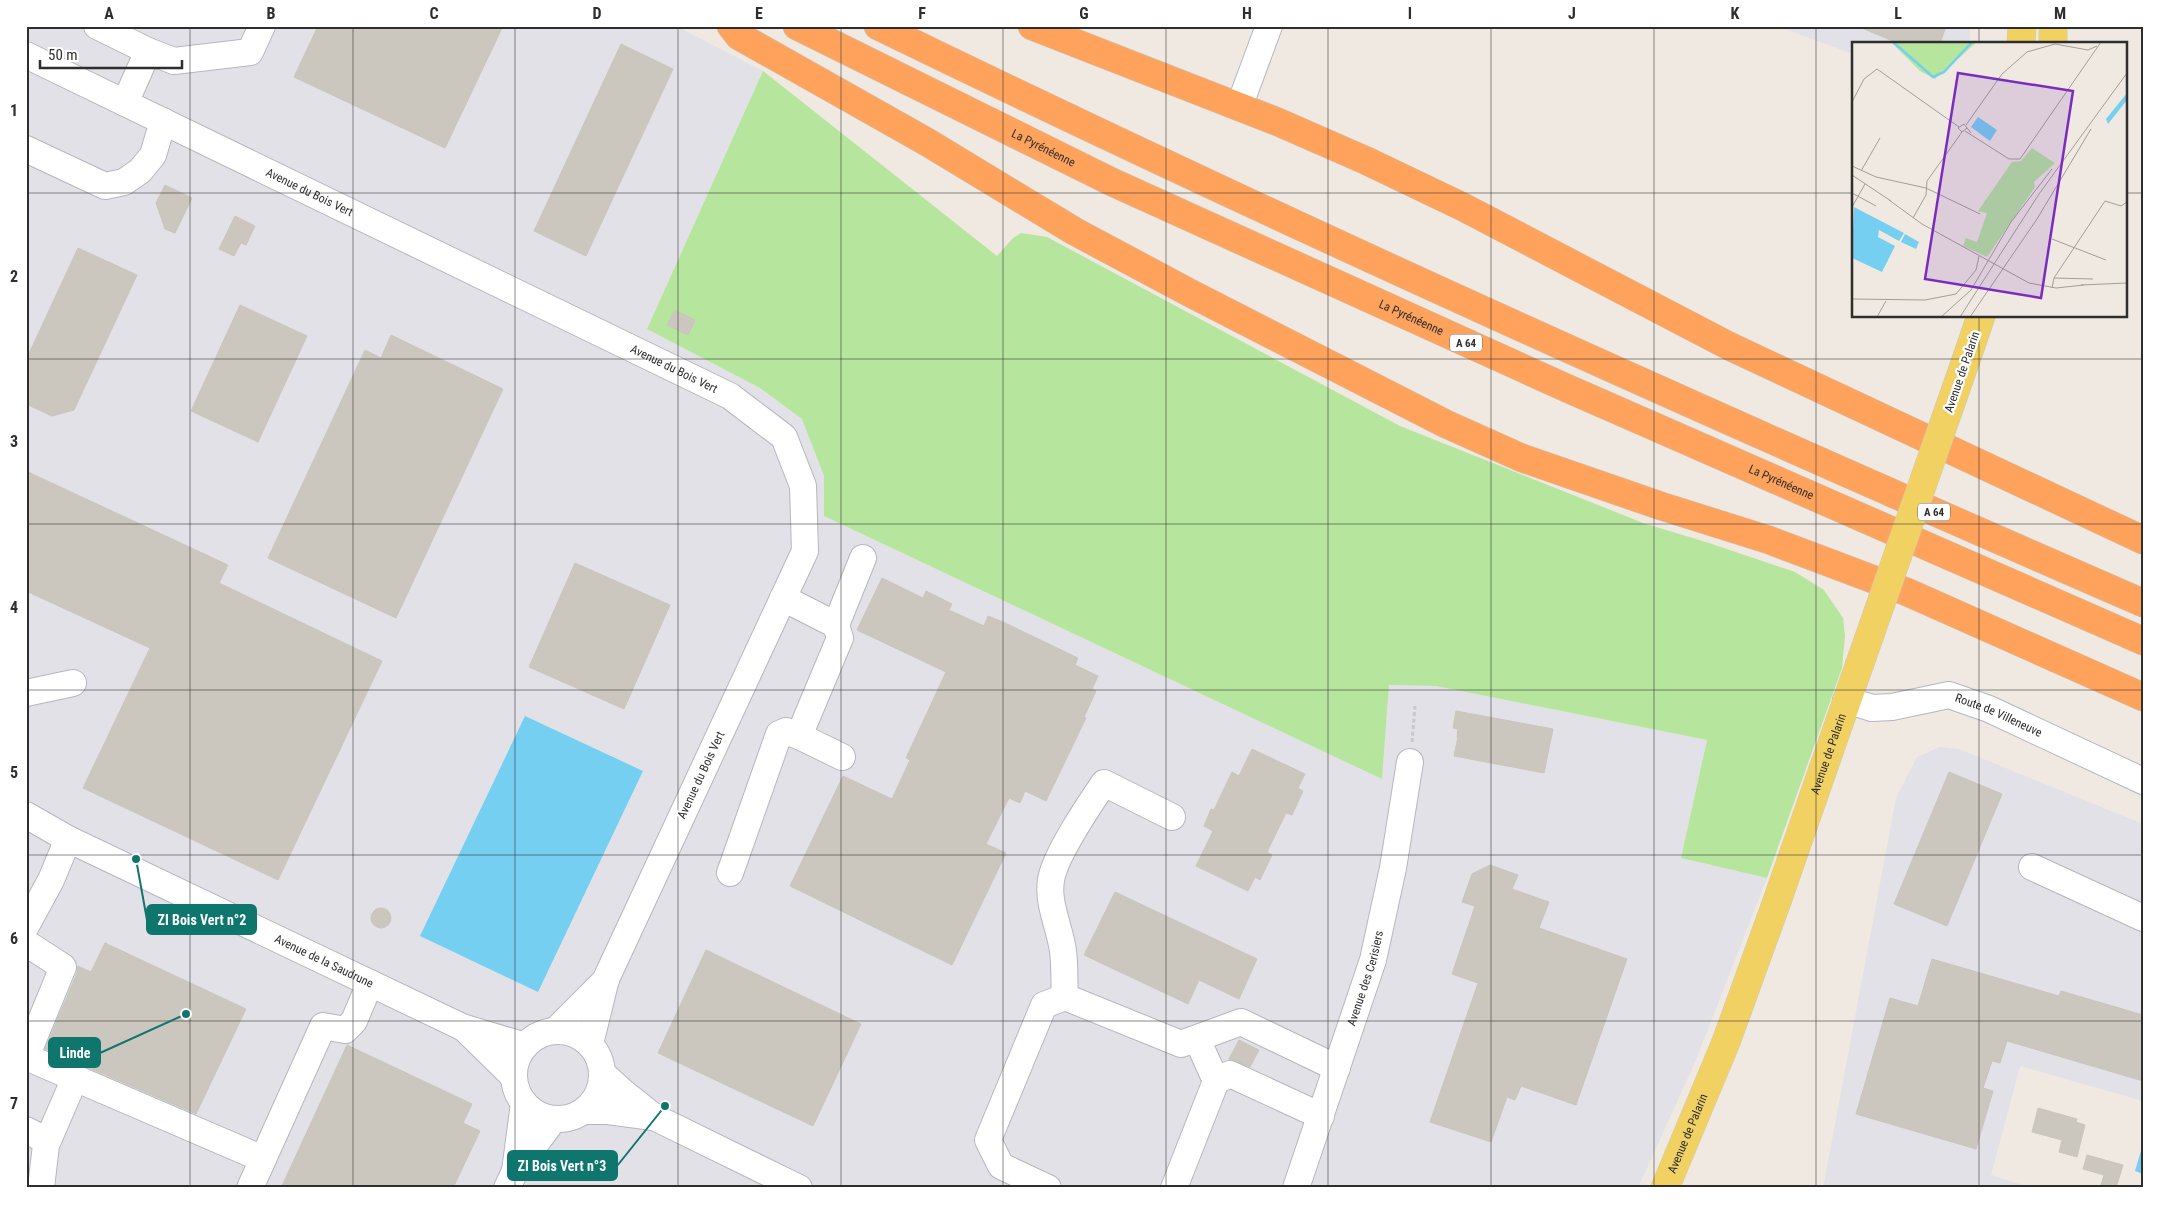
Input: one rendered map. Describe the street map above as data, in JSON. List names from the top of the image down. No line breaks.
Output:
{"streets":{"highway":["La Pyrénéenne","A 64"],"main road":["Avenue de Palarin"],"street":["Avenue du Bois Vert","Route de Villeneuve","Avenue de la Saudrune","Avenue des Cerisiers"]},"crossings":[["Avenue du Bois Vert","Avenue de la Saudrune"],["Avenue de Palarin","Route de Villeneuve"]],"places":["ZI Bois Vert n°2","Linde","ZI Bois Vert n°3"],"scale_bar":"50 m","grid":{"columns":["A","B","C","D","E","F","G","H","I","J","K","L","M"],"rows":["1","2","3","4","5","6","7"]}}
